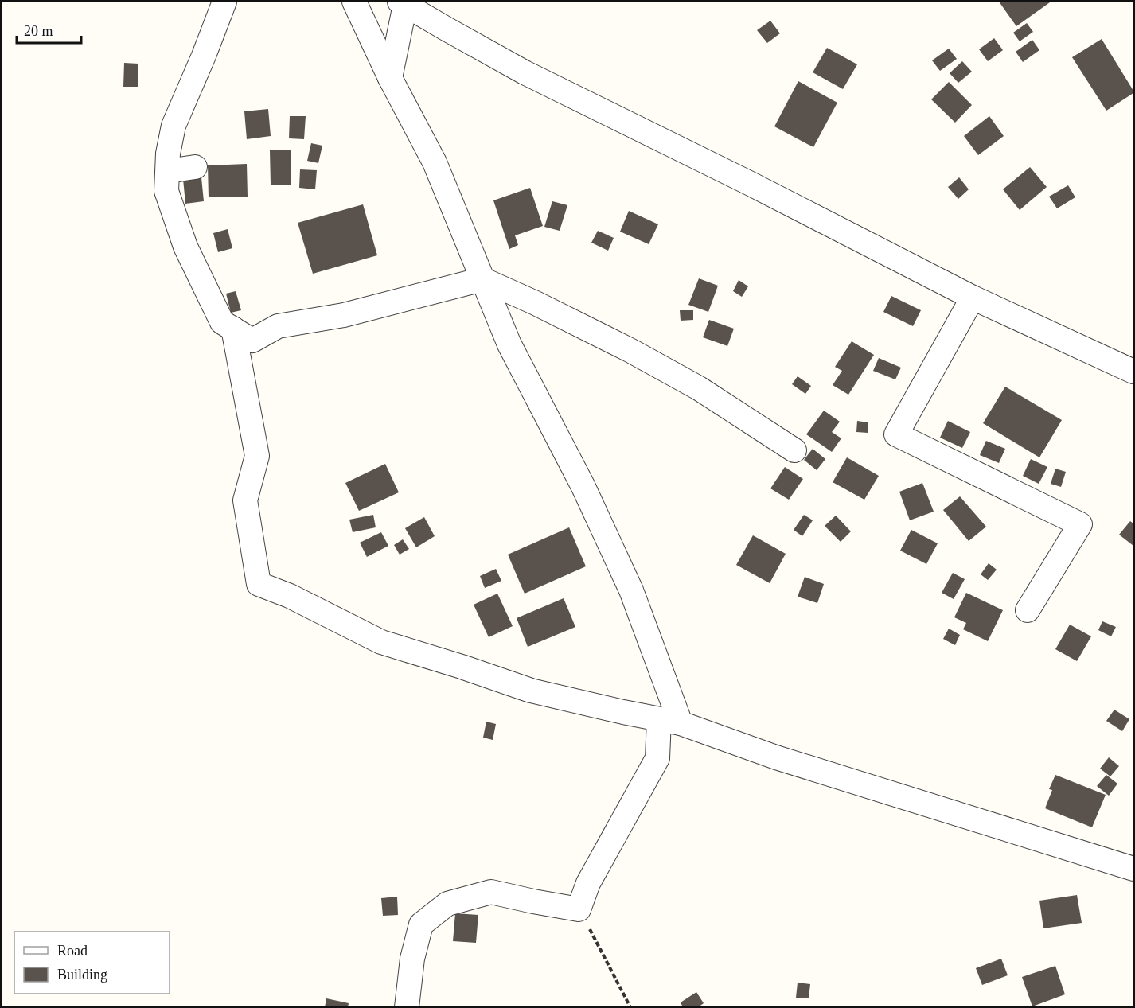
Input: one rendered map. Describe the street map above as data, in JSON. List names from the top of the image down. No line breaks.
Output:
{"legend":["Road","Building"],"scale_bar":"20 m"}
